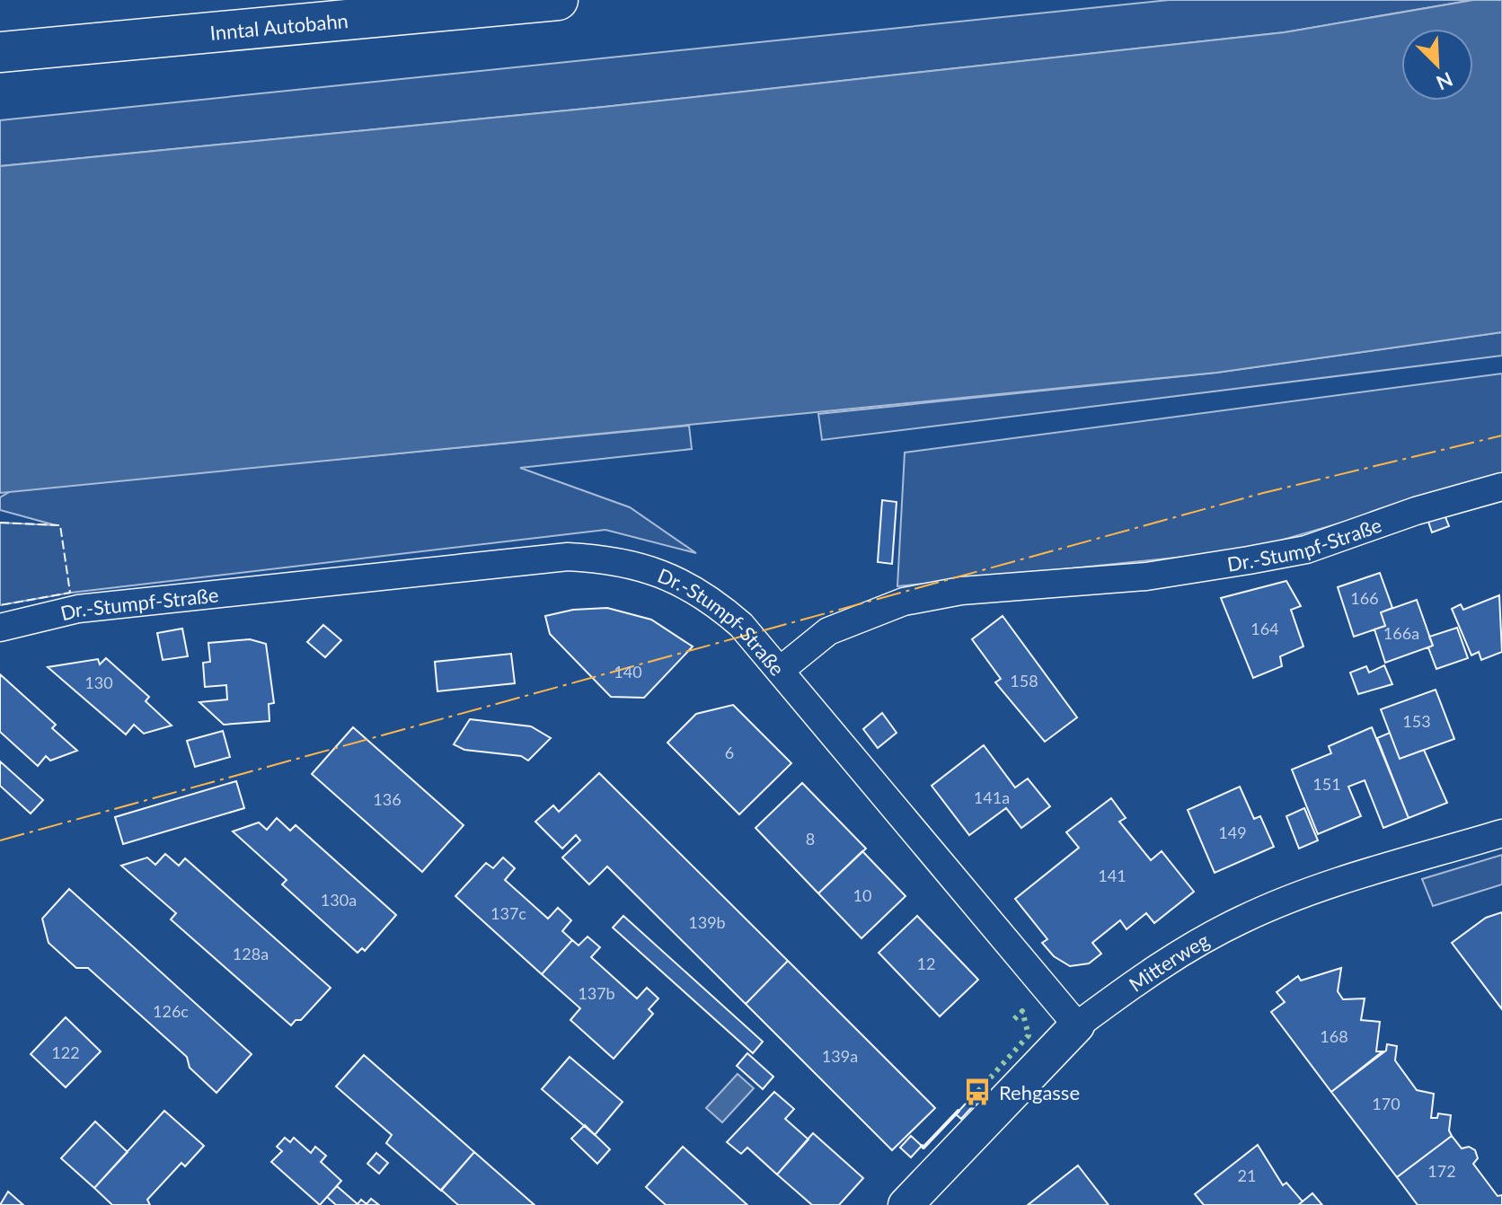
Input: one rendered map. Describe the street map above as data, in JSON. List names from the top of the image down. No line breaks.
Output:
{"streets":{"highway":["Inntal Autobahn"],"street":["Dr.-Stumpf-Straße","Mitterweg"]},"places":{"bus stop":["Rehgasse"]},"house_numbers":["166","164","166a","140","158","130","153","6","151","141a","136","149","8","141","10","130a","137c","139b","128a","12","137b","126c","168","122","139a","170","172","21"],"north":"bottom right"}
